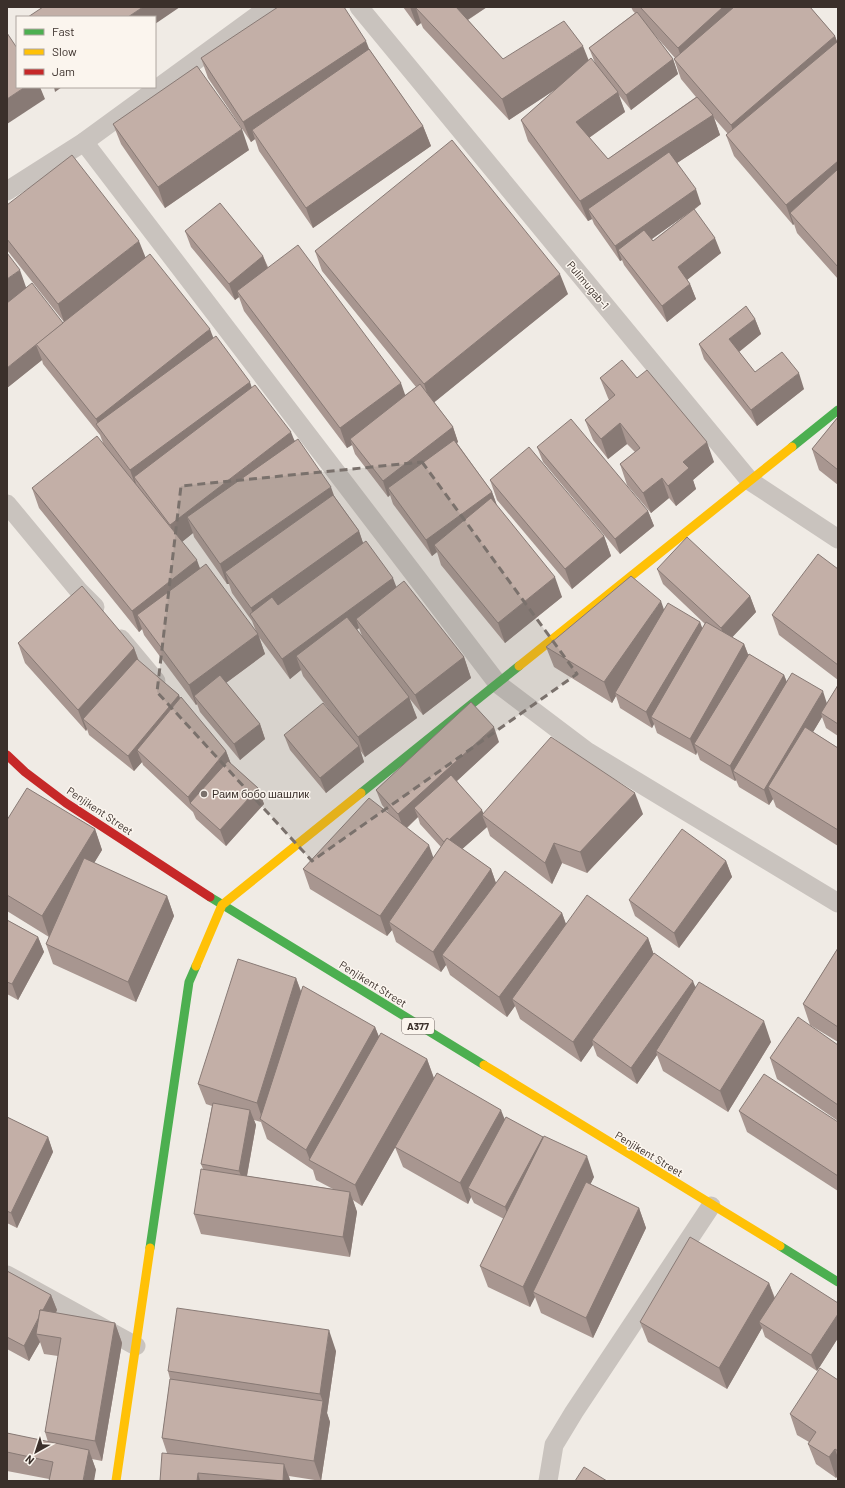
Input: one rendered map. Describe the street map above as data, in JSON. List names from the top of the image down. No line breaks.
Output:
{"streets":{"main road":["Penjikent Street","A377"],"street":["Pulimugab-1"]},"places":["Раим бобо шашлик"],"legend":["Fast","Slow","Jam"],"north":"bottom left"}
